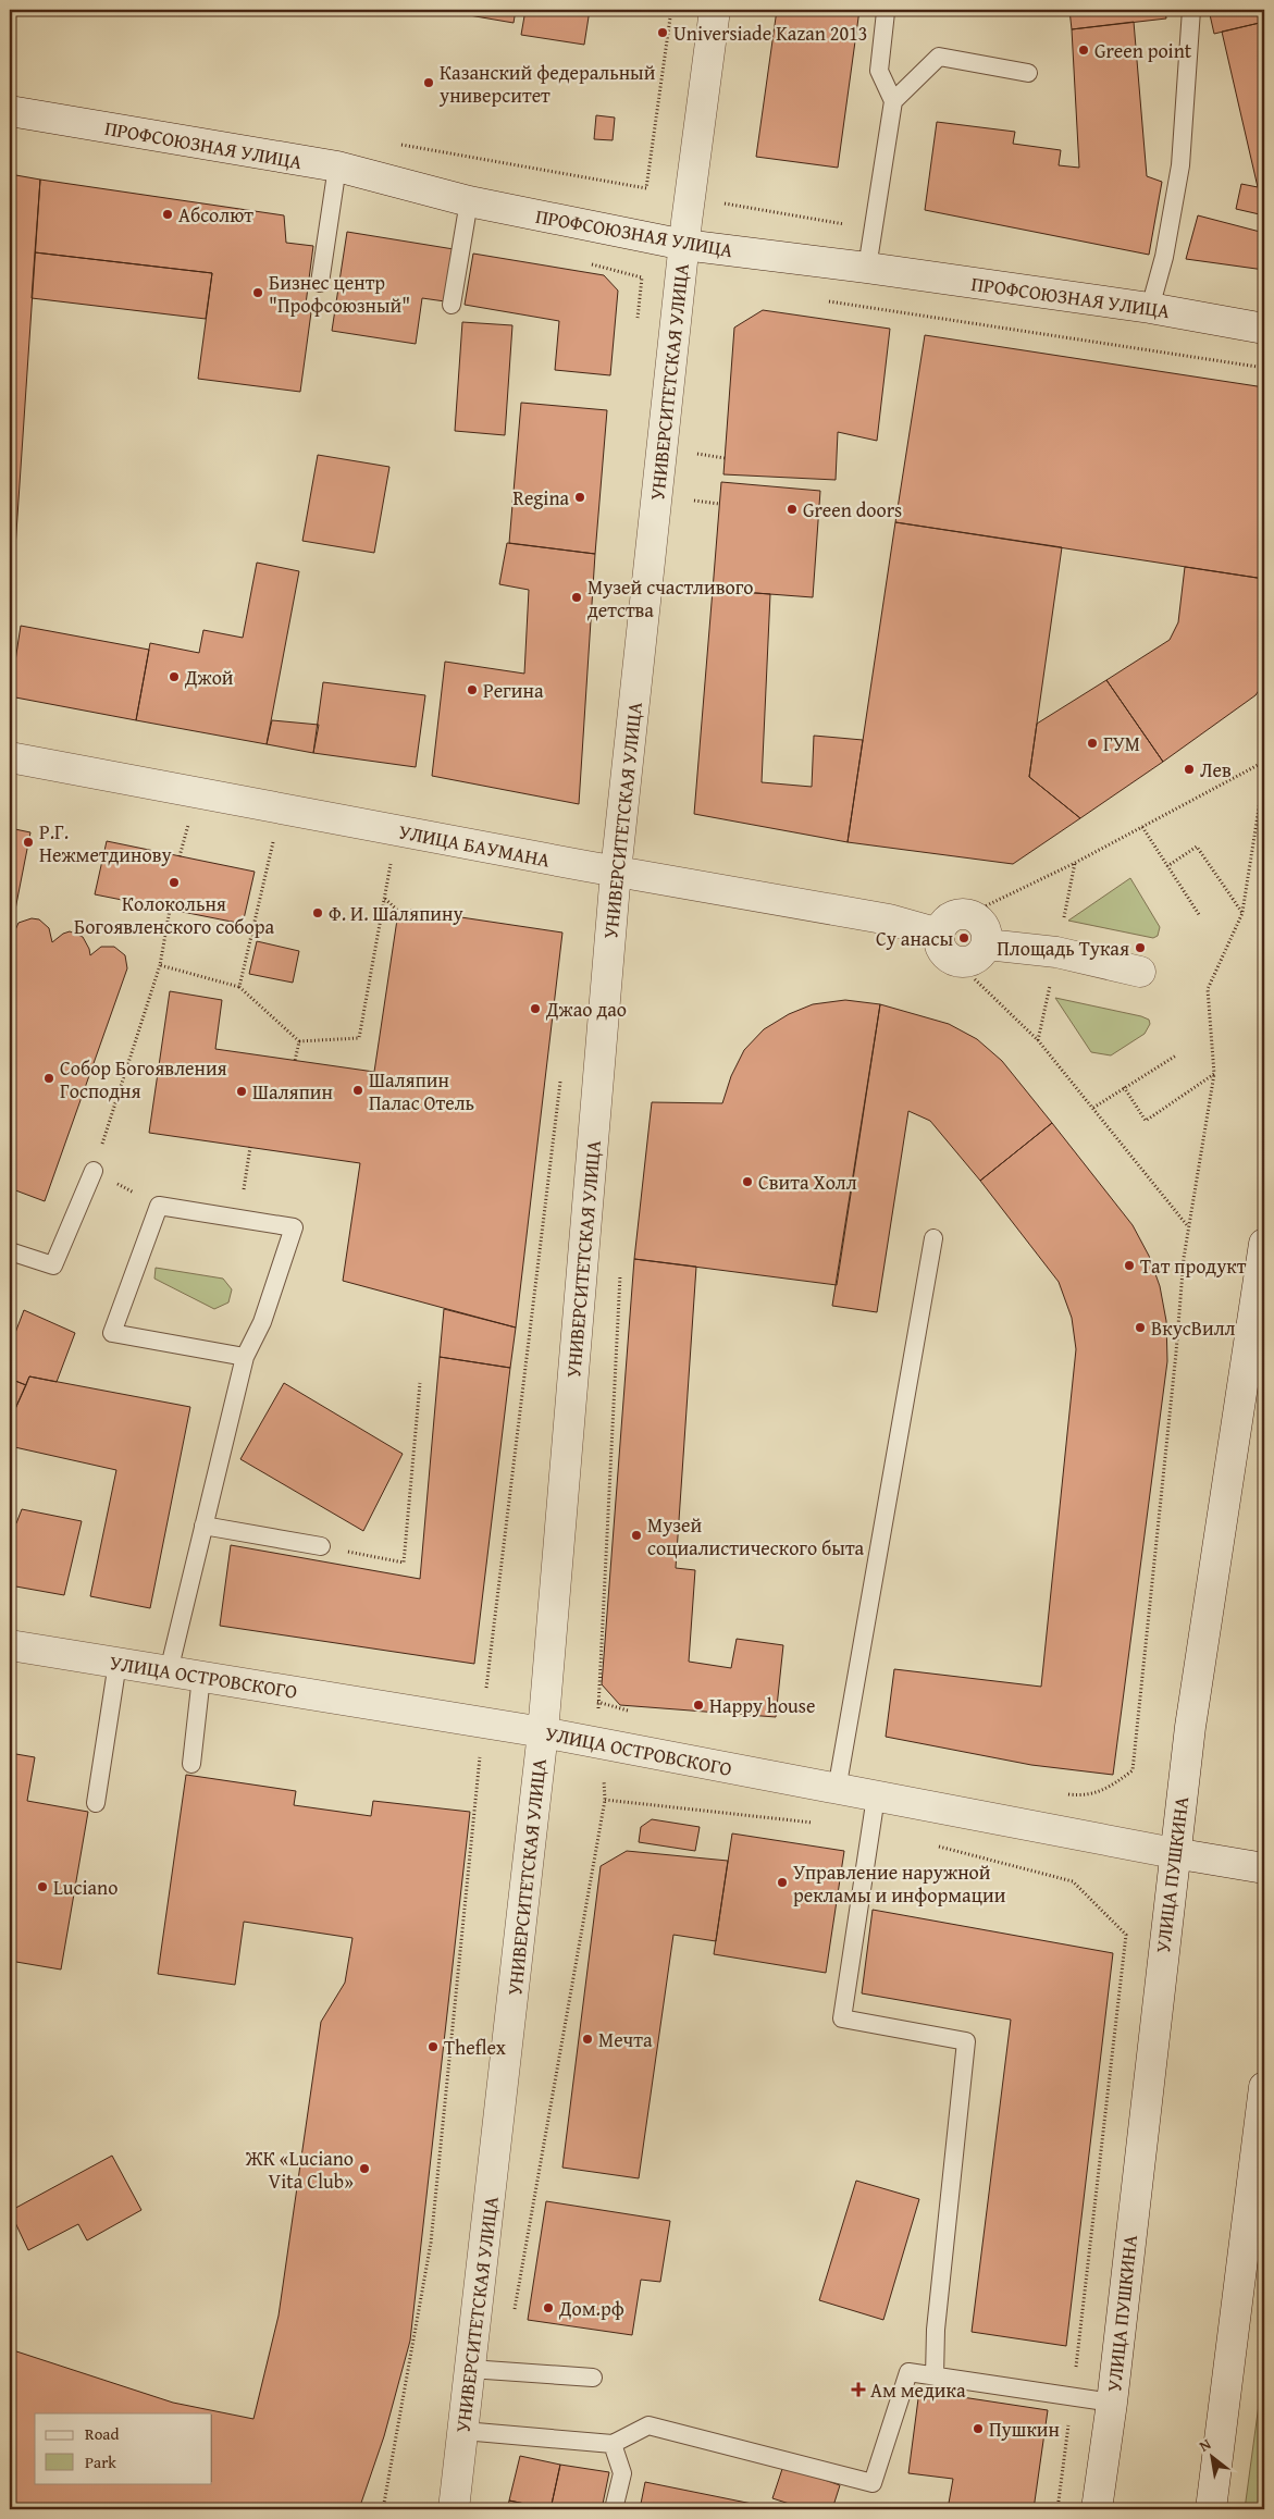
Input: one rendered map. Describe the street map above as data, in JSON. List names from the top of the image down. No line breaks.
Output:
{"streets":{"street":["ПРОФСОЮЗНАЯ УЛИЦА","УНИВЕРСИТЕТСКАЯ УЛИЦА","УЛИЦА БАУМАНА","УЛИЦА ОСТРОВСКОГО","УЛИЦА ПУШКИНА"]},"crossings":[["ПРОФСОЮЗНАЯ УЛИЦА","УНИВЕРСИТЕТСКАЯ УЛИЦА"],["УНИВЕРСИТЕТСКАЯ УЛИЦА","УЛИЦА БАУМАНА"],["УНИВЕРСИТЕТСКАЯ УЛИЦА","УЛИЦА ОСТРОВСКОГО"],["УЛИЦА ОСТРОВСКОГО","УЛИЦА ПУШКИНА"]],"places":{"other":["Universiade Kazan 2013","Green point","Казанский федеральный университет","Абсолют","Бизнес центр \"Профсоюзный\"","Regina","Green doors","Музей счастливого детства","Джой","Регина","ГУМ","Лев","Р.Г. Нежметдинову","Колокольня Богоявленского собора","Ф. И. Шаляпину","Су анасы","Площадь Тукая","Джао дао","Собор Богоявления Господня","Шаляпин Палас Отель","Шаляпин","Свита Холл","Тат продукт","ВкусВилл","Музей социалистического быта","Happy house","Управление наружной рекламы и информации","Luciano","Мечта","Theflex","ЖК «Luciano Vita Club»","Дом.рф","Пушкин"],"health":["Ам медика"]},"legend":["Road","Park"],"north":"top left"}
